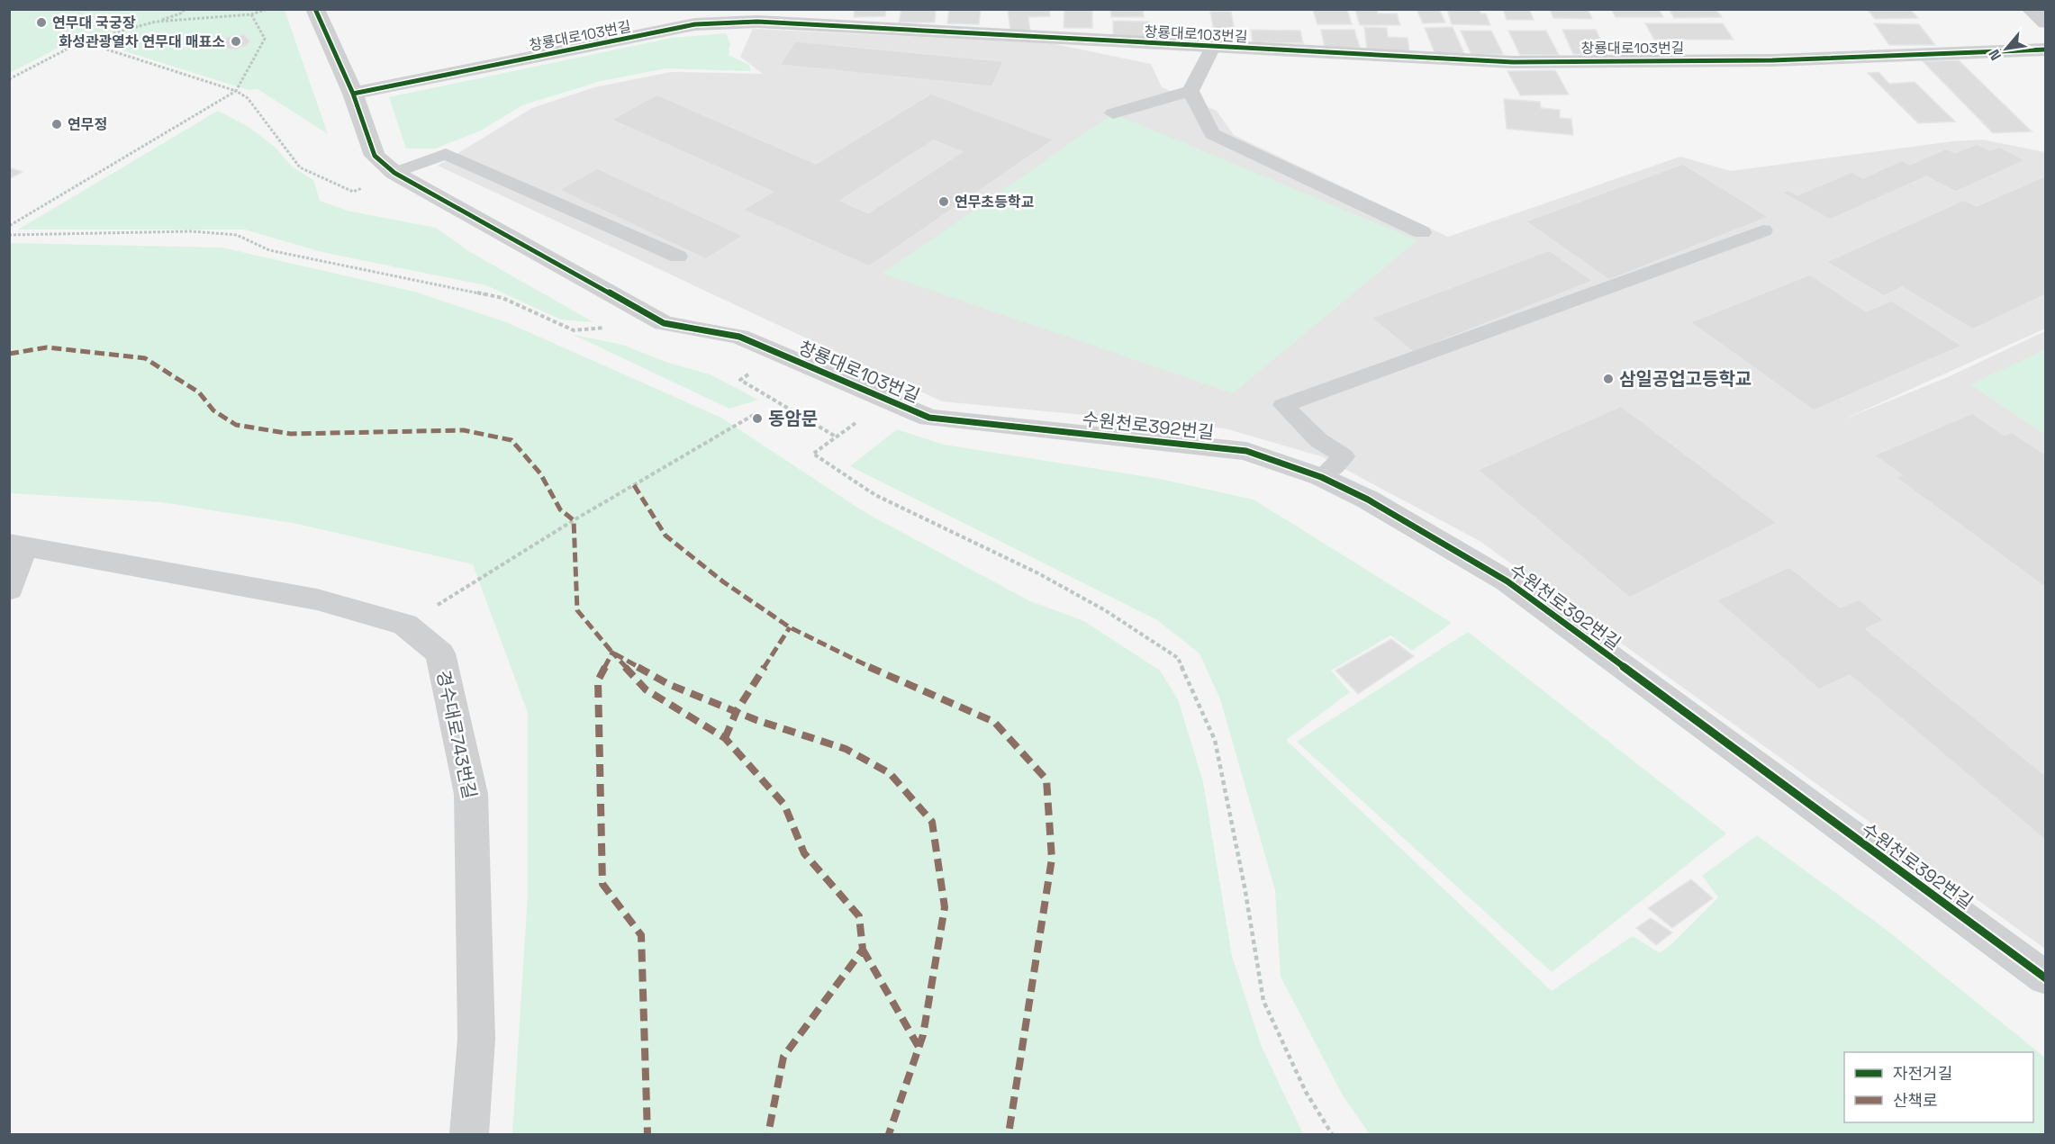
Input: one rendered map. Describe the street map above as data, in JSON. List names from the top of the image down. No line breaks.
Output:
{"streets":{"street":["창룡대로103번길","수원천로392번길","경수대로743번길"]},"crossings":[["창룡대로103번길","수원천로392번길"]],"places":["연무대 국궁장","화성관광열차 연무대 매표소","연무정","연무초등학교","삼일공업고등학교","동암문"],"legend":["자전거길","산책로"],"north":"bottom left"}
